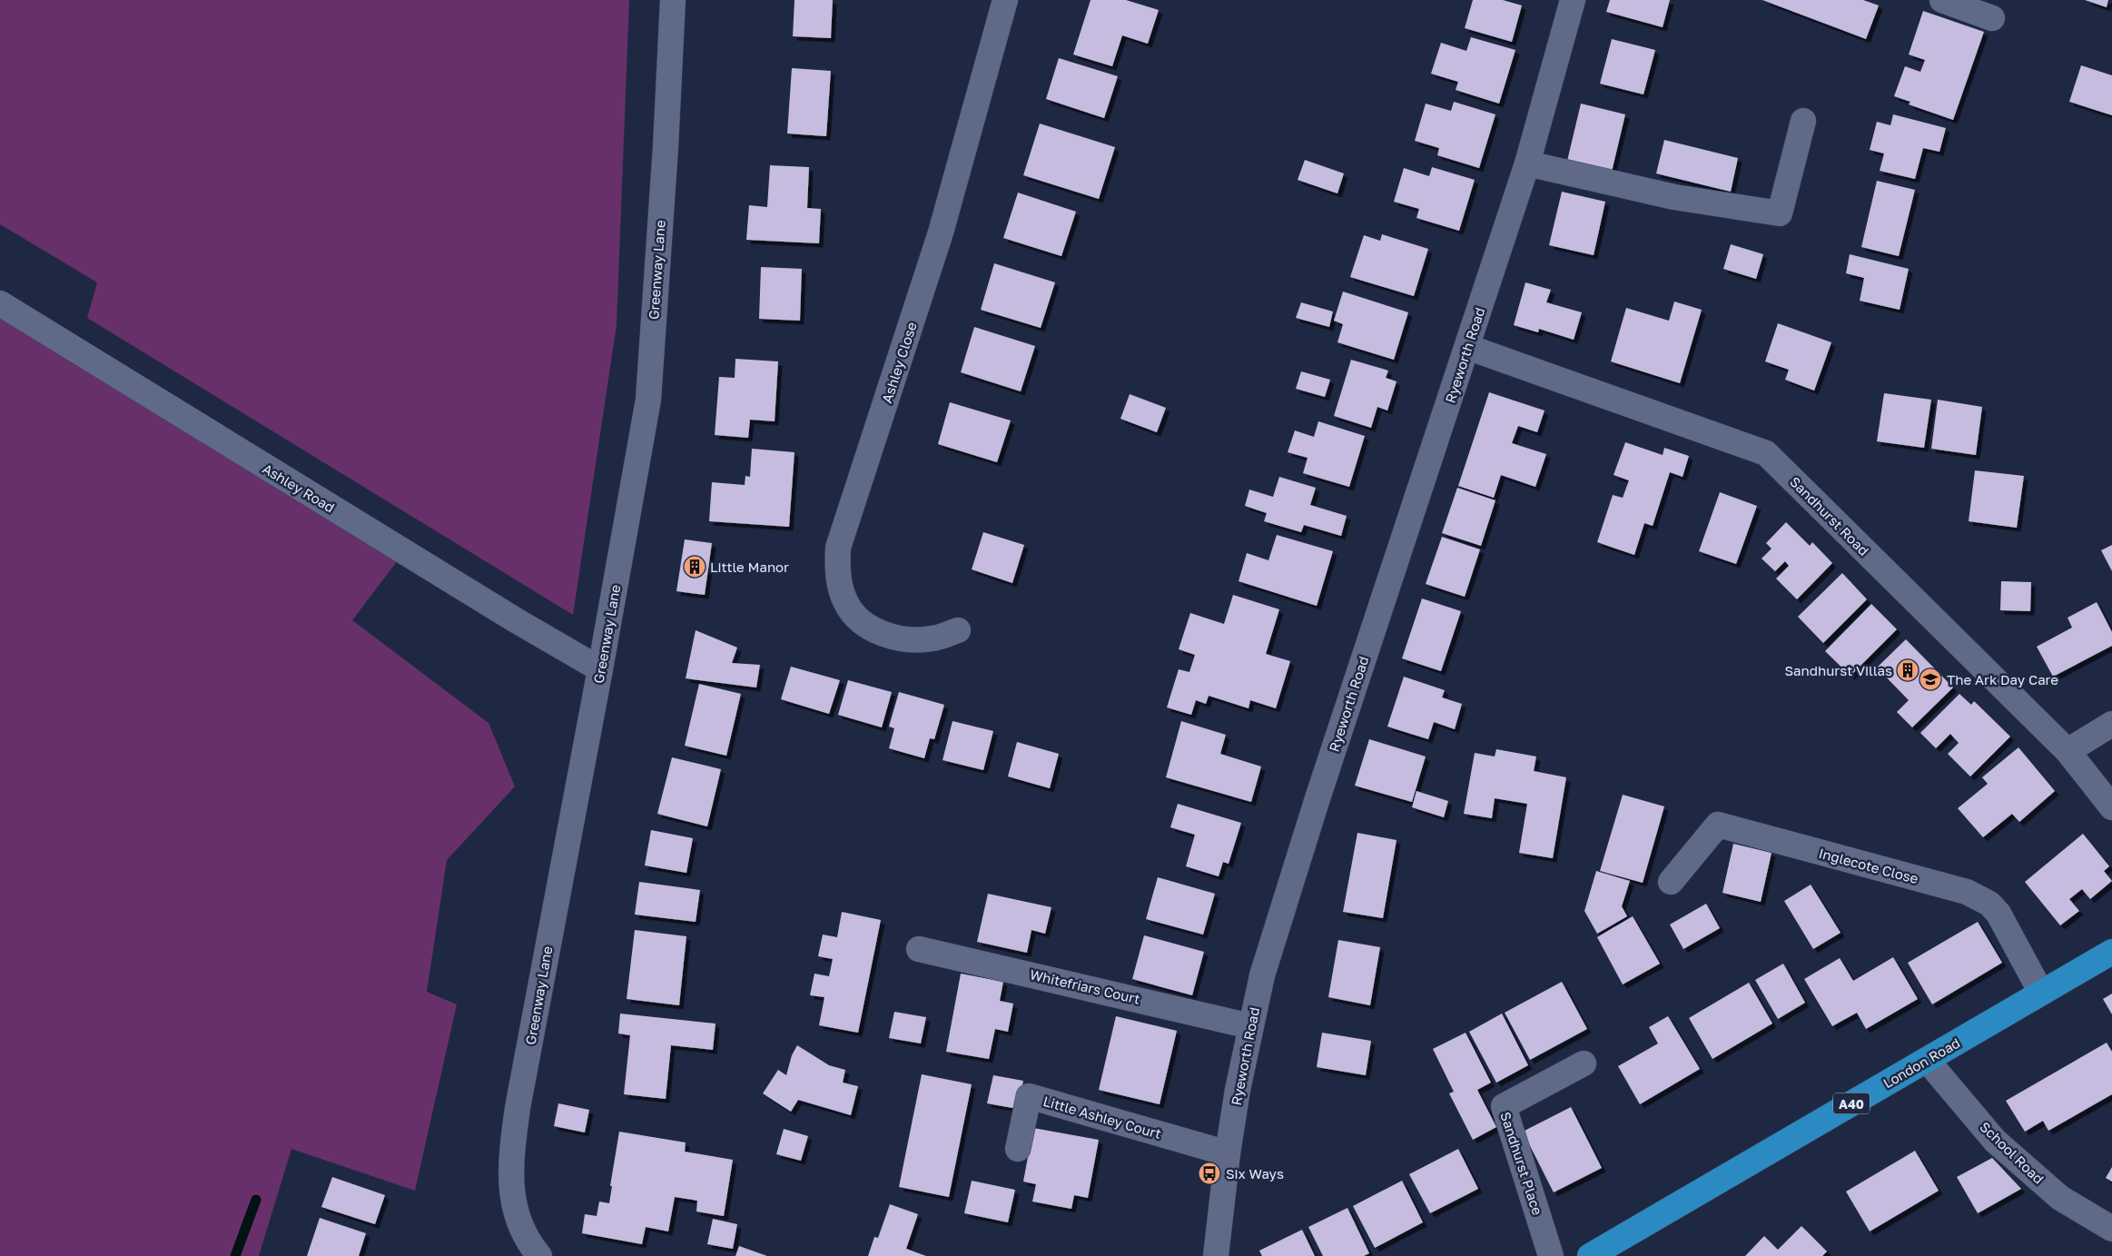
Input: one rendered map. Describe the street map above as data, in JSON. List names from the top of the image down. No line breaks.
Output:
{"streets":{"highway":["London Road","A40"],"street":["Greenway Lane","Ryeworth Road","Ashley Close","Ashley Road","Sandhurst Road","Inglecote Close","Whitefriars Court","Little Ashley Court","School Road","Sandhurst Place"]},"crossings":[["Greenway Lane","Ashley Road"],["Ryeworth Road","Sandhurst Road"],["Ryeworth Road","Whitefriars Court"],["Ryeworth Road","Little Ashley Court"],["Inglecote Close","London Road"],["London Road","School Road"]],"places":{"building":["Little Manor","Sandhurst Villas"],"school or university":["The Ark Day Care"],"bus stop":["Six Ways"]}}
